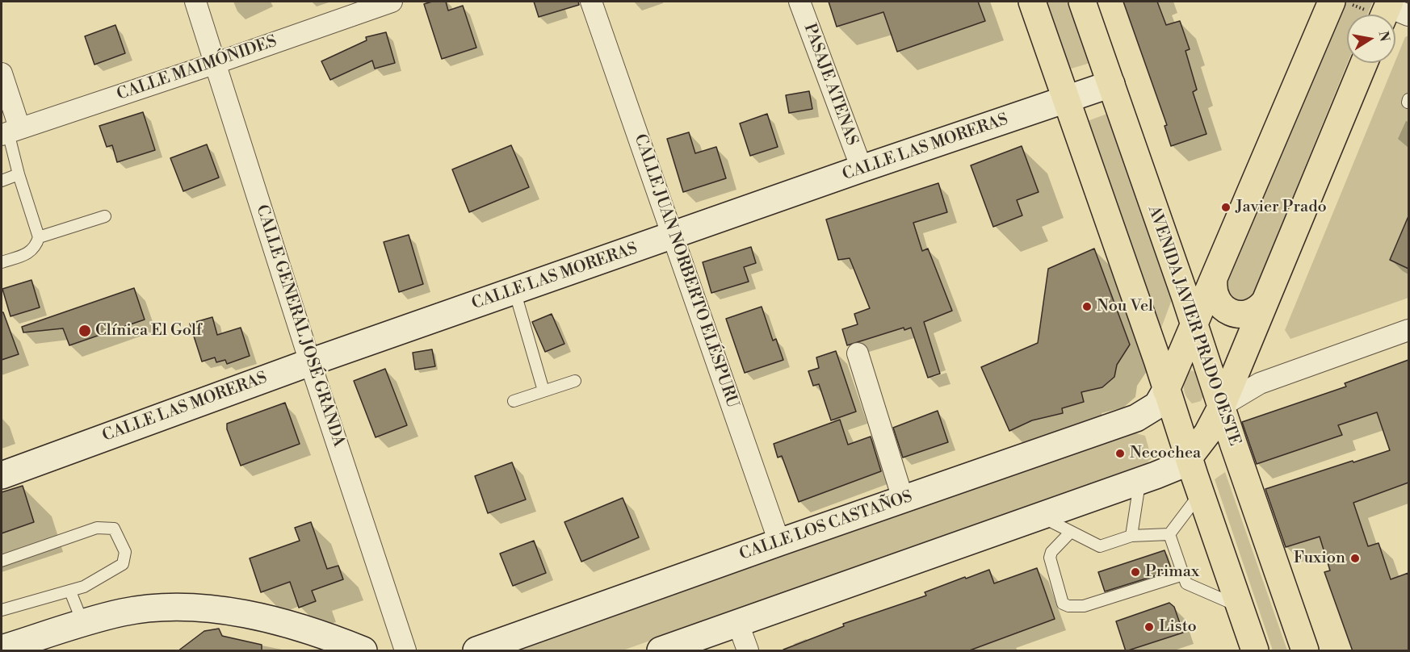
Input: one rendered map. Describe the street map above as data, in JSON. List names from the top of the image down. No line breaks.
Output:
{"streets":{"main road":["AVENIDA JAVIER PRADO OESTE"],"street":["CALLE MAIMÓNIDES","PASAJE ATENAS","CALLE LAS MORERAS","CALLE JUAN NORBERTO ELÉSPURU","CALLE GENERAL JOSÉ GRANDA","CALLE LOS CASTAÑOS"]},"crossings":[["CALLE MAIMÓNIDES","CALLE GENERAL JOSÉ GRANDA"],["PASAJE ATENAS","CALLE LAS MORERAS"],["CALLE LAS MORERAS","CALLE JUAN NORBERTO ELÉSPURU"],["CALLE LAS MORERAS","CALLE GENERAL JOSÉ GRANDA"],["CALLE LAS MORERAS","AVENIDA JAVIER PRADO OESTE"],["CALLE JUAN NORBERTO ELÉSPURU","CALLE LOS CASTAÑOS"]],"places":["Javier Prado","Nou Vel","Clínica El Golf","Necochea","Fuxion","Primax","Listo"],"north":"right"}
